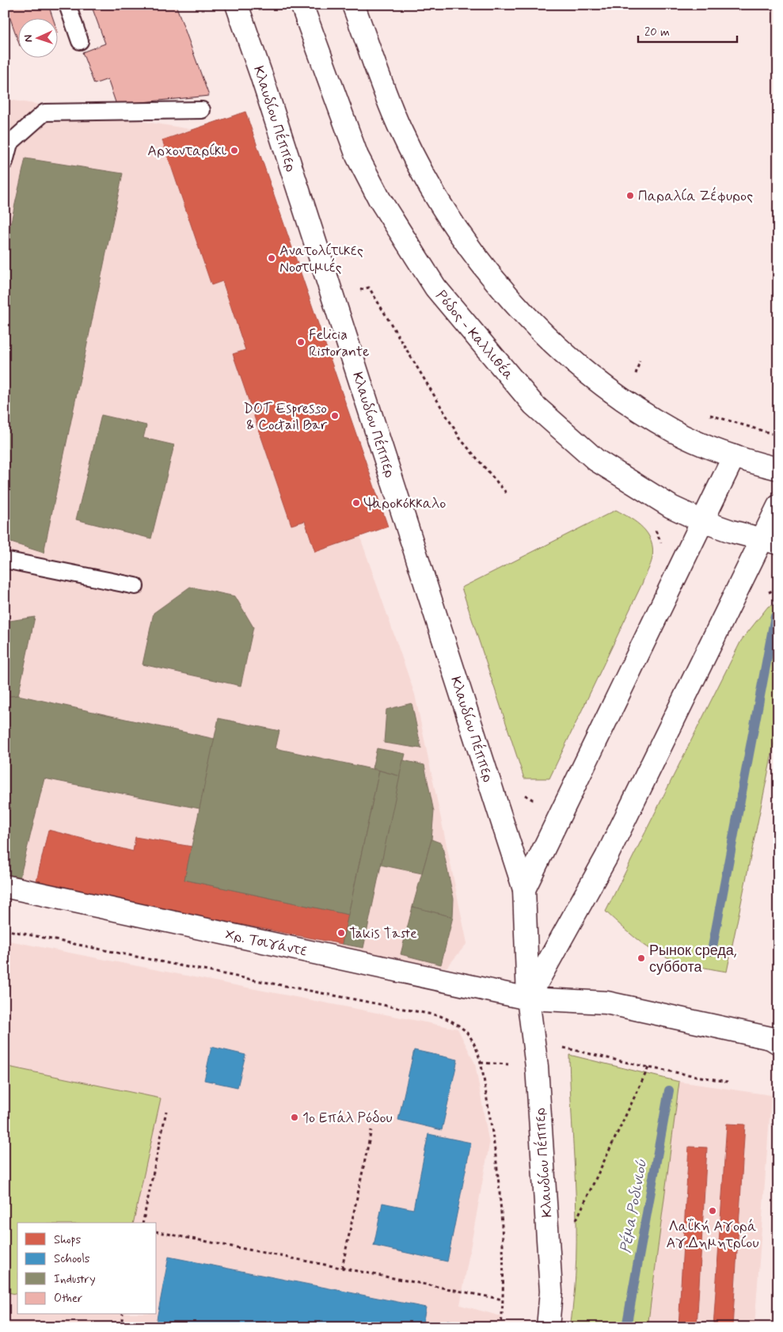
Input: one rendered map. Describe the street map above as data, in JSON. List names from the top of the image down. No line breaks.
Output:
{"streets":{"street":["Κλαυδίου Πέππερ","Ρόδος - Καλλιθέα","Χρ. Τσιγάντε"]},"crossings":[["Κλαυδίου Πέππερ","Χρ. Τσιγάντε"]],"water":["Ρέμα Ροδινιού"],"places":["Αρχονταρίκι","Παραλία Ζέφυρος","Ανατολίτικες Νοστιμιές","Felicia Ristorante","DOT Espresso & Coctail Bar","Ψαροκόκκαλο","Takis Taste","Рынок среда, суббота","1ο Επάλ Ρόδου","Λαΐκή Αγορά Αγ.Δημητρίου"],"legend":["Shops","Schools","Industry","Other"],"scale_bar":"20 m","north":"left"}
